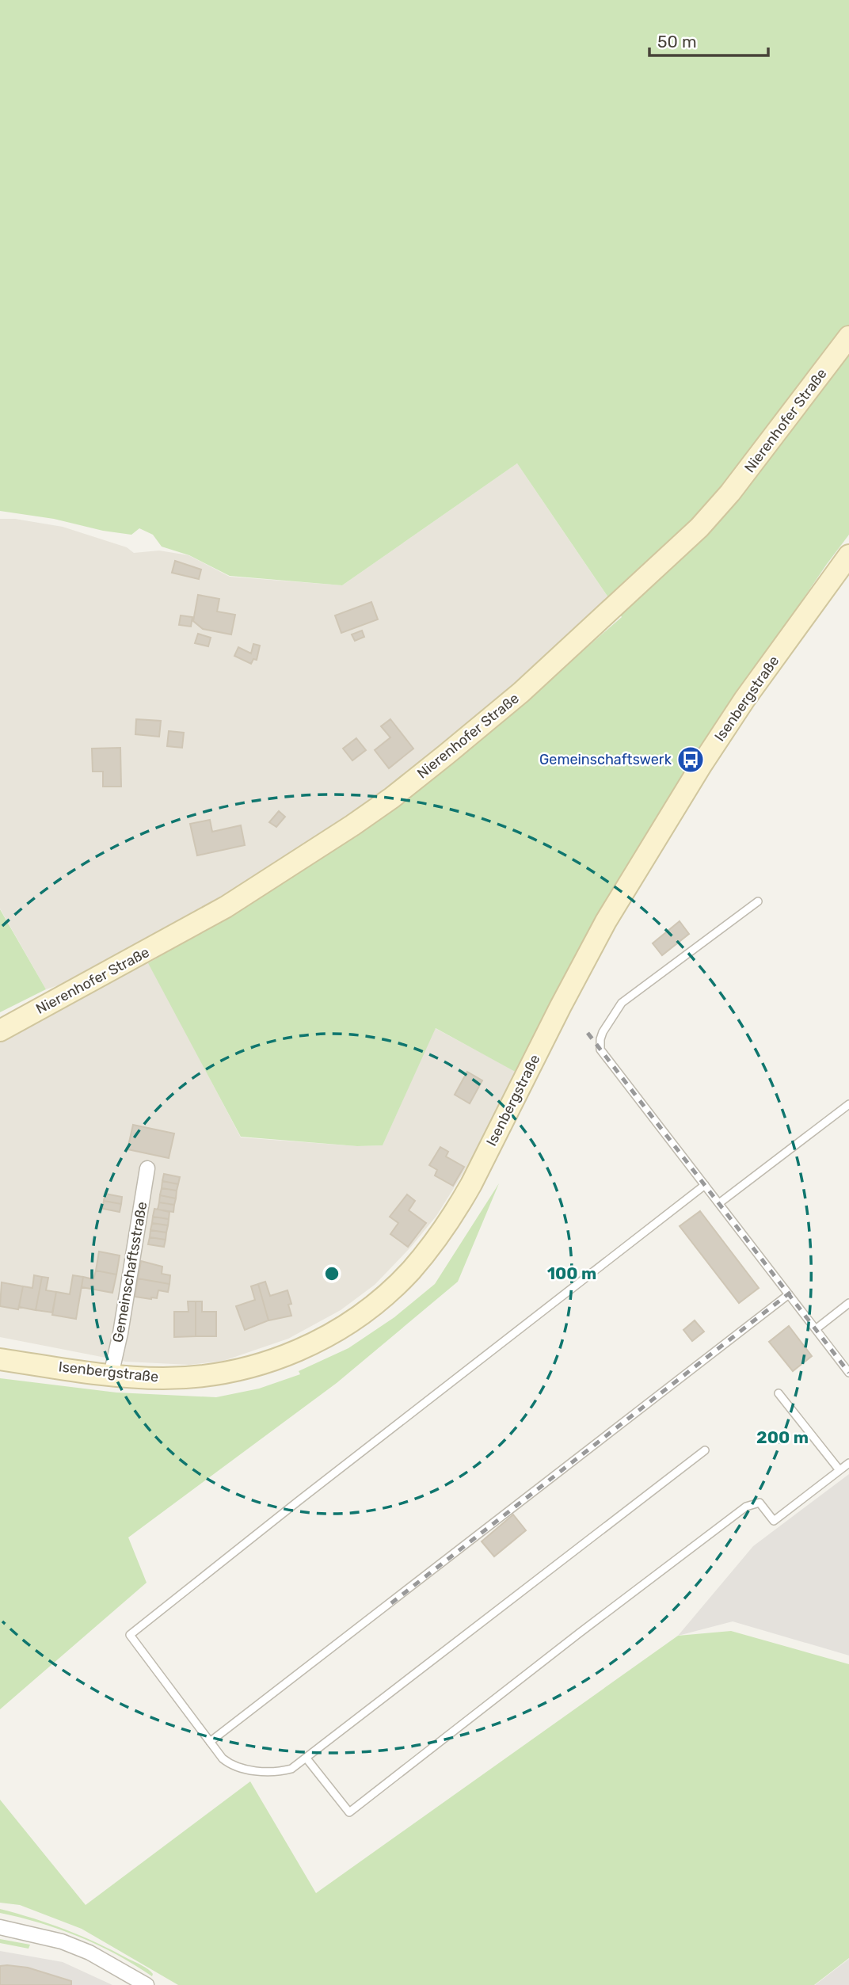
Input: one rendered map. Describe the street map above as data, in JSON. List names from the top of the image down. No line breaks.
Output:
{"streets":{"main road":["Nierenhofer Straße","Isenbergstraße"],"street":["Gemeinschaftsstraße"]},"crossings":[["Isenbergstraße","Gemeinschaftsstraße"]],"places":{"bus stop":["Gemeinschaftswerk"]},"scale_bar":"50 m","rings":["100 m","200 m"]}
